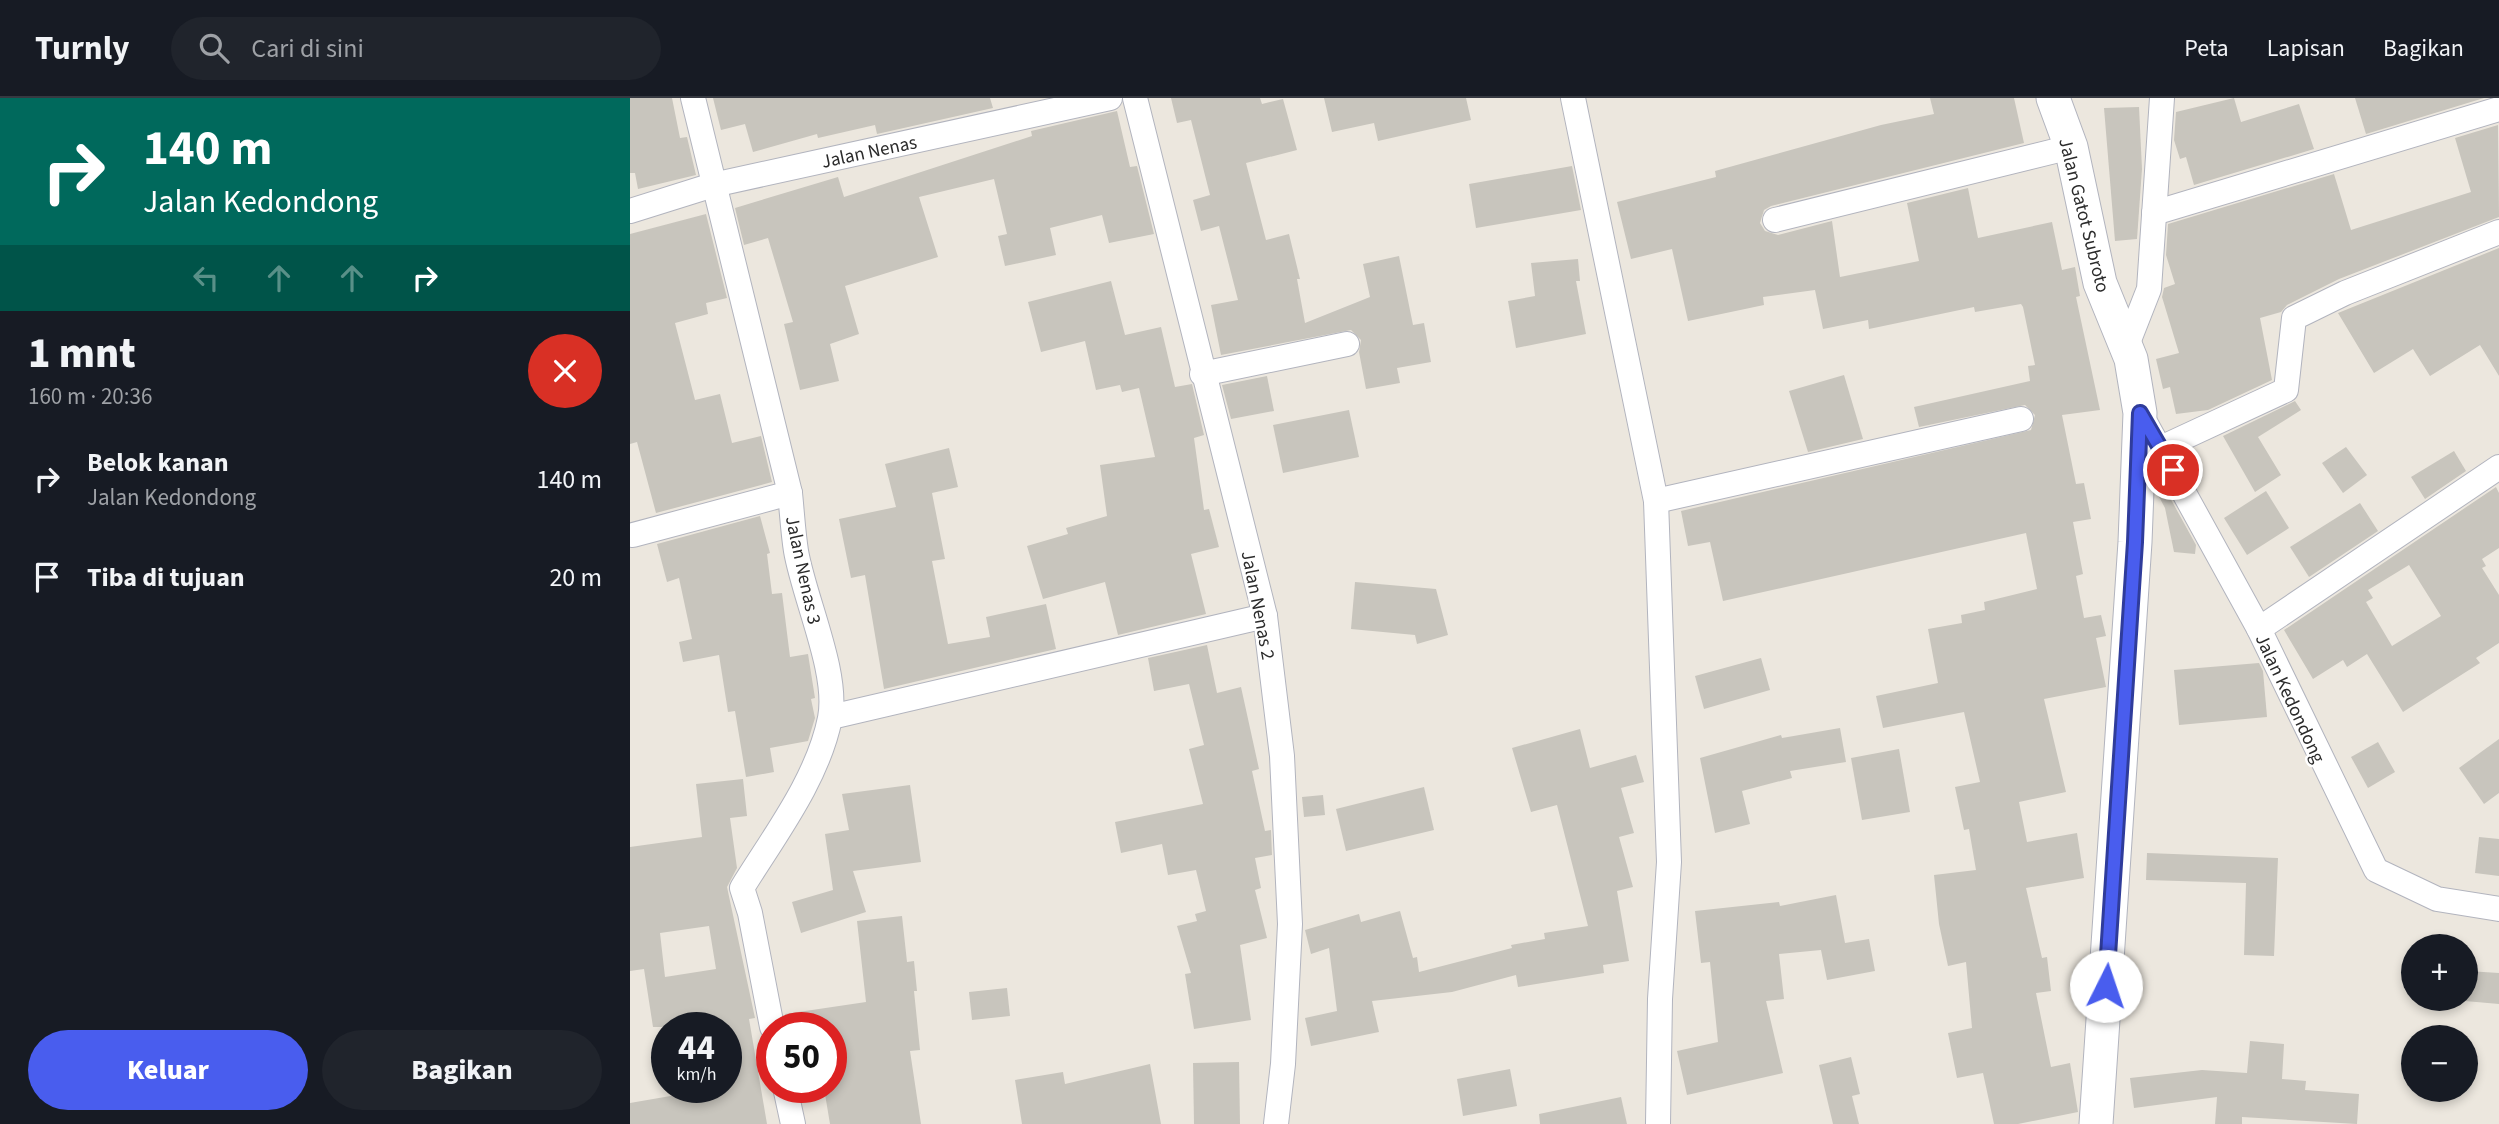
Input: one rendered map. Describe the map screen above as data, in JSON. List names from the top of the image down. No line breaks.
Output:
{"streets":{"main road":["Jalan Gatot Subroto"],"street":["Jalan Nenas","Jalan Nenas 3","Jalan Nenas 2","Jalan Kedondong"]},"crossings":[["Jalan Nenas","Jalan Nenas 3"],["Jalan Gatot Subroto","Jalan Kedondong"]],"page":{"header":"Turnly","search":"Cari di sini","nav":["Peta","Lapisan","Bagikan"],"turn":["140 m","Jalan Kedondong"],"heading":["1 mnt","160 m · 20:36"],"list":[{"name":"Belok kanan","note":"Jalan Kedondong","value":"140 m"},{"name":"Tiba di tujuan","value":"20 m"}],"map_buttons":["+","−"],"speed":"44 km/h","limit":"50","buttons":["Keluar","Bagikan"]}}
